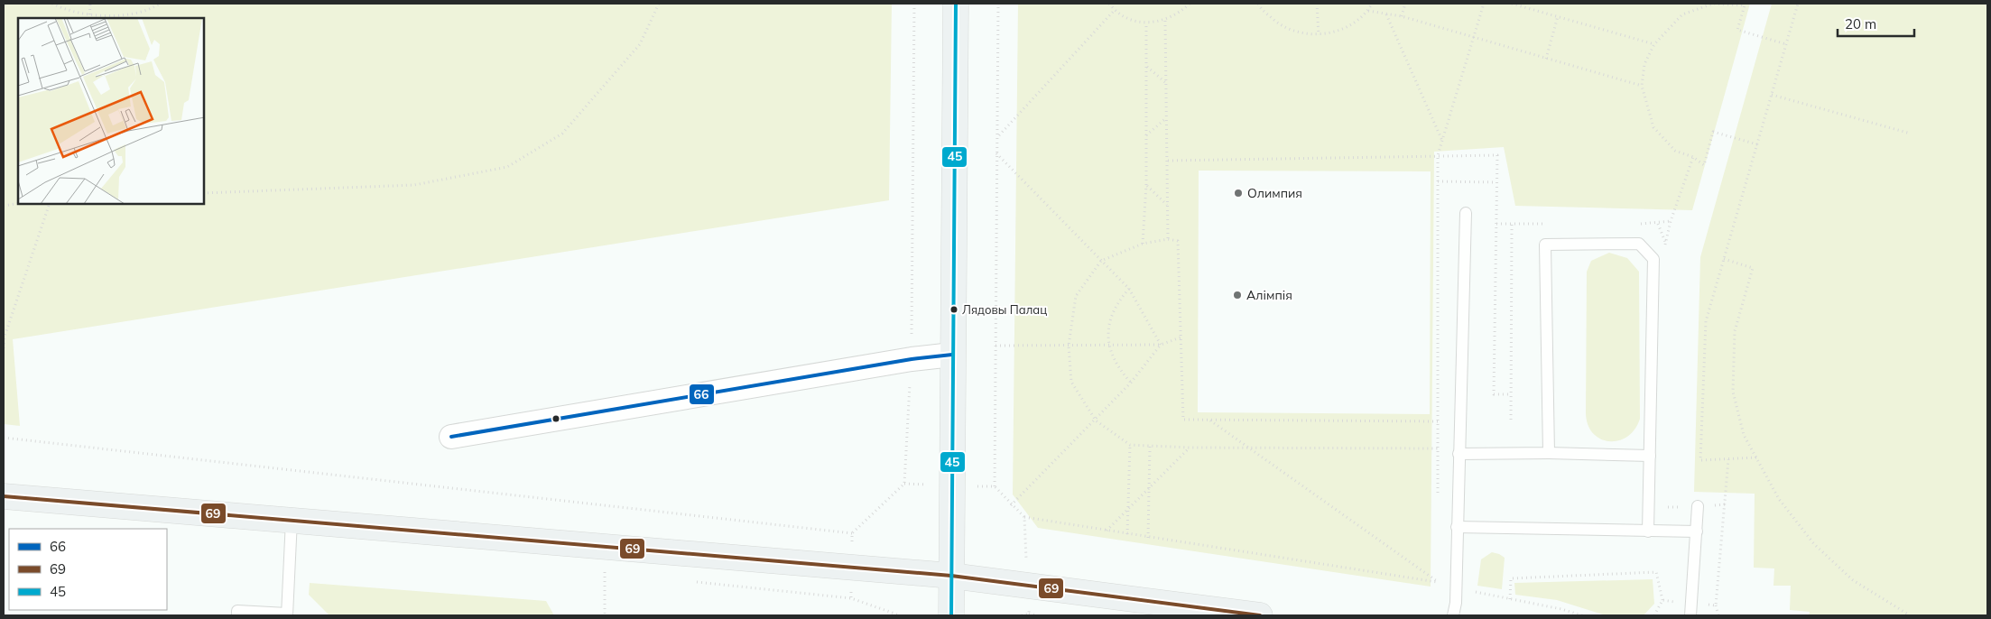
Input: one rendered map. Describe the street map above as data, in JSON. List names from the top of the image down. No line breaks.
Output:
{"places":["Олимпия","Алімпія","Лядовы Палац"],"lines":["transit line 45","transit line 66","transit line 69"],"legend":["66","69","45"],"scale_bar":"20 m"}
